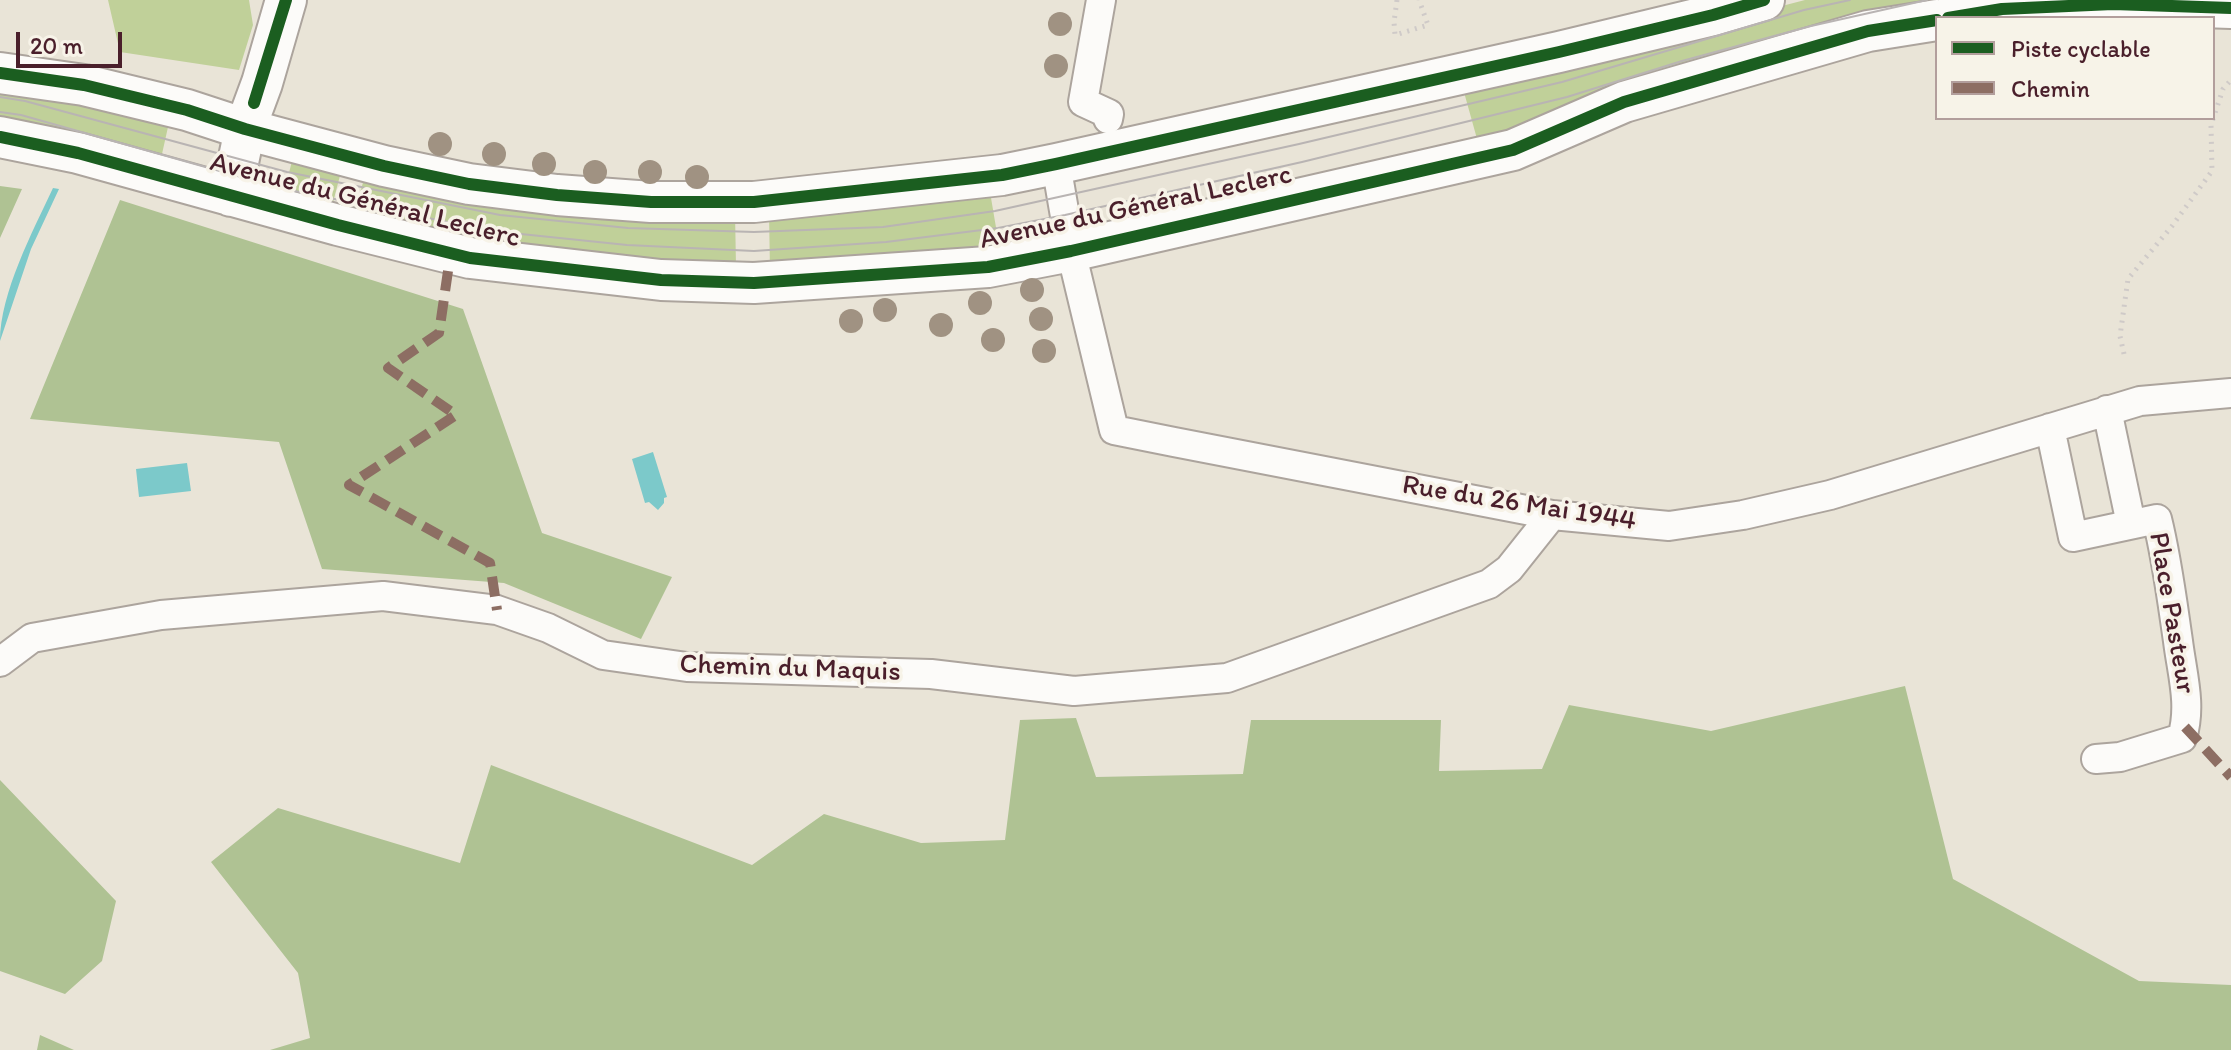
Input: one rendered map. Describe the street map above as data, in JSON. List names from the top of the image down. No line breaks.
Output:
{"streets":{"main road":["Avenue du Général Leclerc"],"street":["Rue du 26 Mai 1944","Place Pasteur","Chemin du Maquis"]},"crossings":[["Avenue du Général Leclerc","Rue du 26 Mai 1944"],["Rue du 26 Mai 1944","Place Pasteur"],["Rue du 26 Mai 1944","Chemin du Maquis"]],"legend":["Piste cyclable","Chemin"],"scale_bar":"20 m"}
